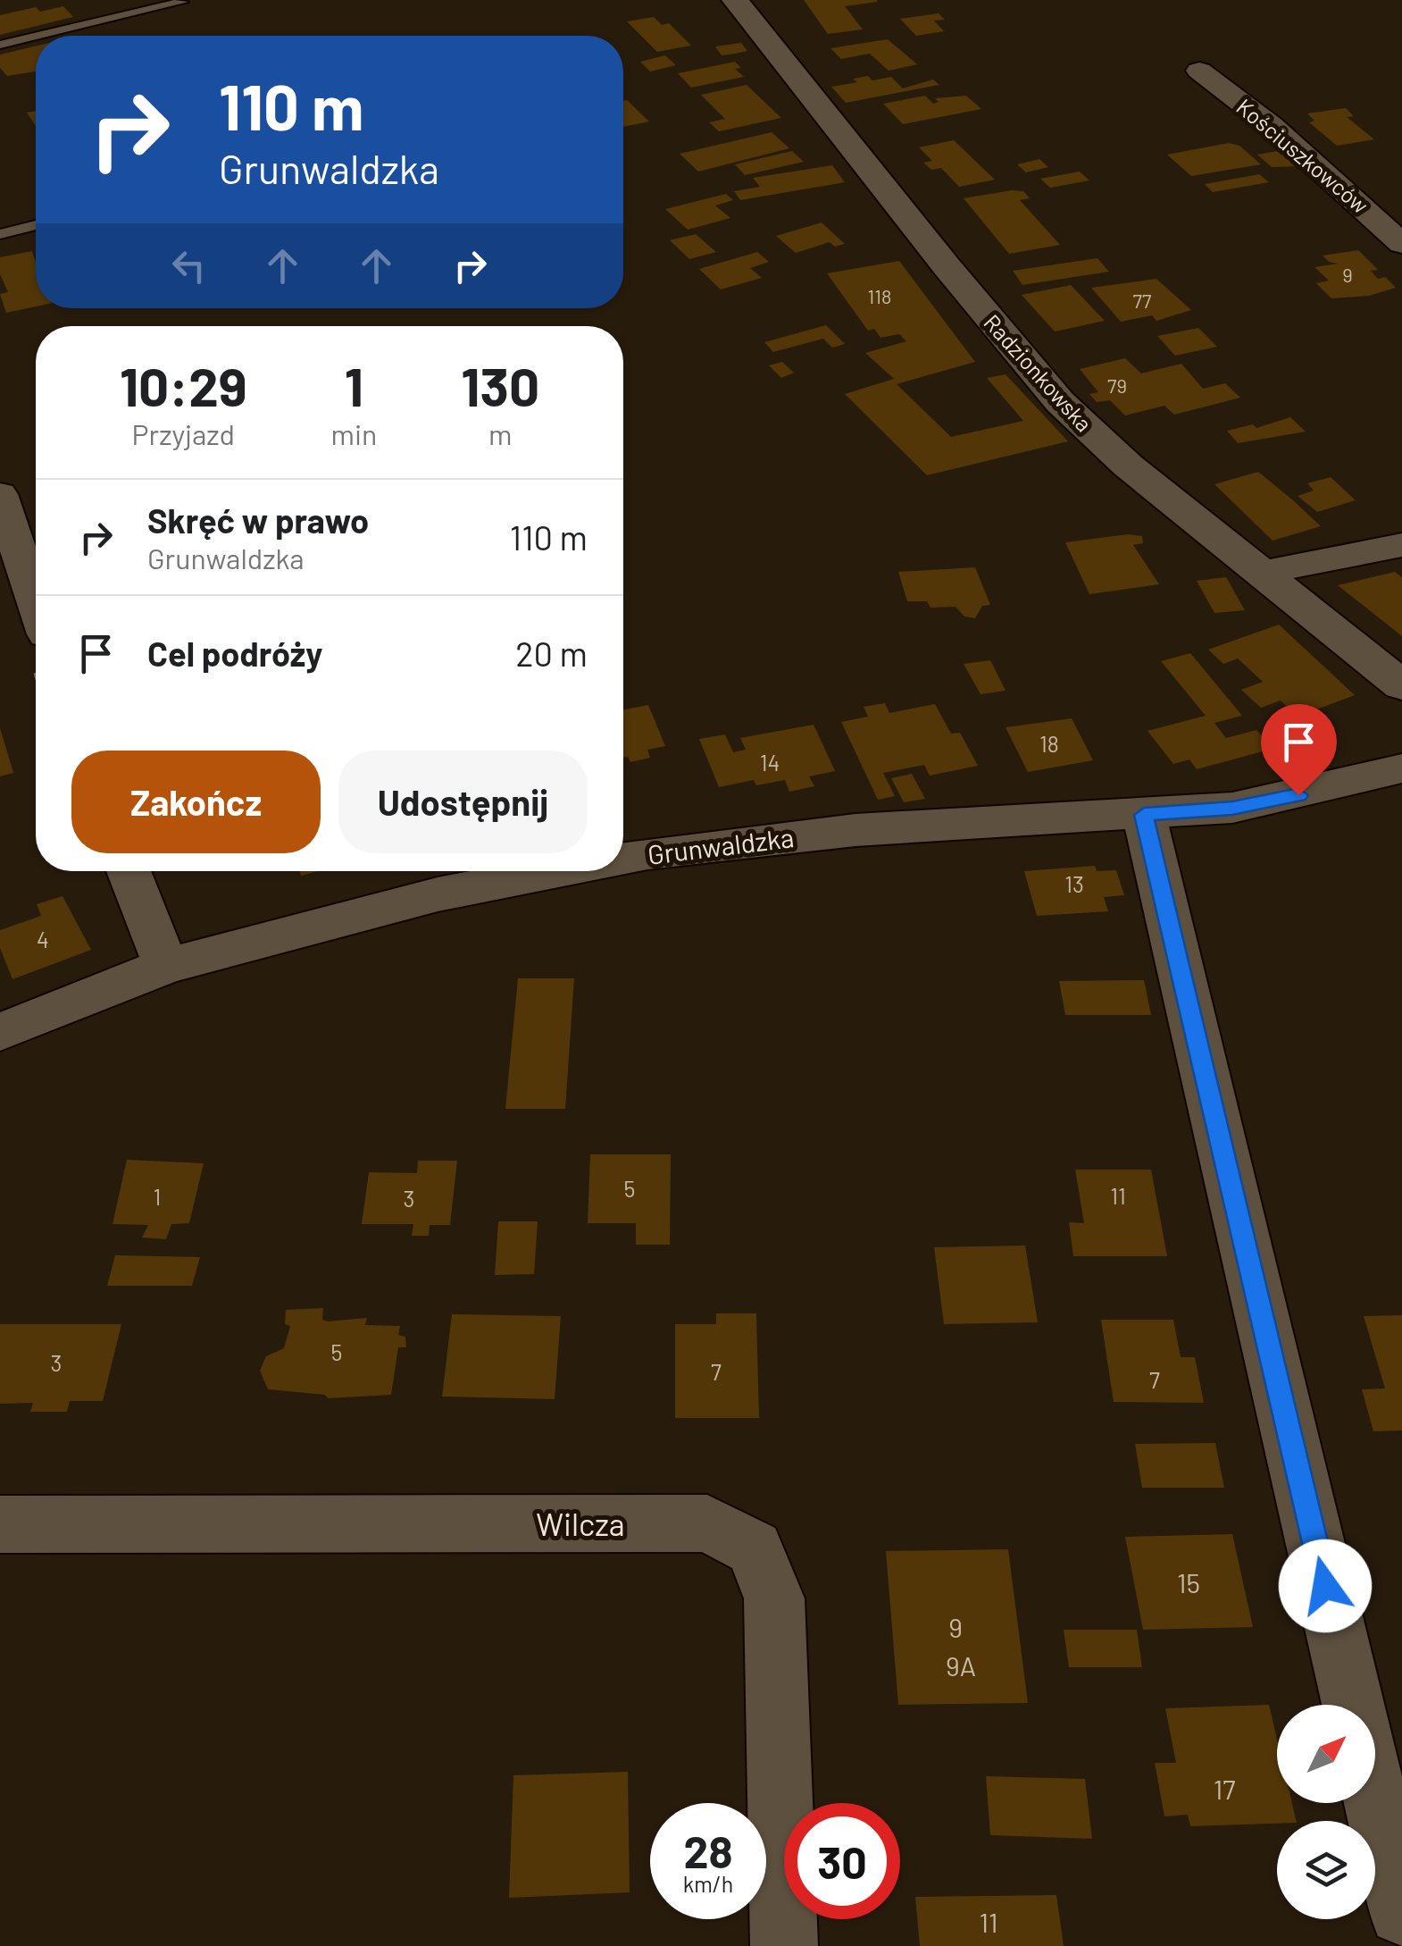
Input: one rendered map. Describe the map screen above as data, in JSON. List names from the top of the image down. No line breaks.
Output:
{"streets":{"street":["Kościuszkowców","Radzionkowska","Grunwaldzka","Wilcza"]},"house_numbers":["9","118","77","79","18","14","13","4","5","11","1","3","5","3","7","7","15","9","9A","17","11"],"north":"top right","page":{"turn":["110 m","Grunwaldzka"],"eta":["10:29","Przyjazd","1","min","130","m"],"list":[{"name":"Skręć w prawo","note":"Grunwaldzka","value":"110 m"},{"name":"Cel podróży","value":"20 m"}],"buttons":["Zakończ","Udostępnij"],"speed":"28 km/h","limit":"30"}}
